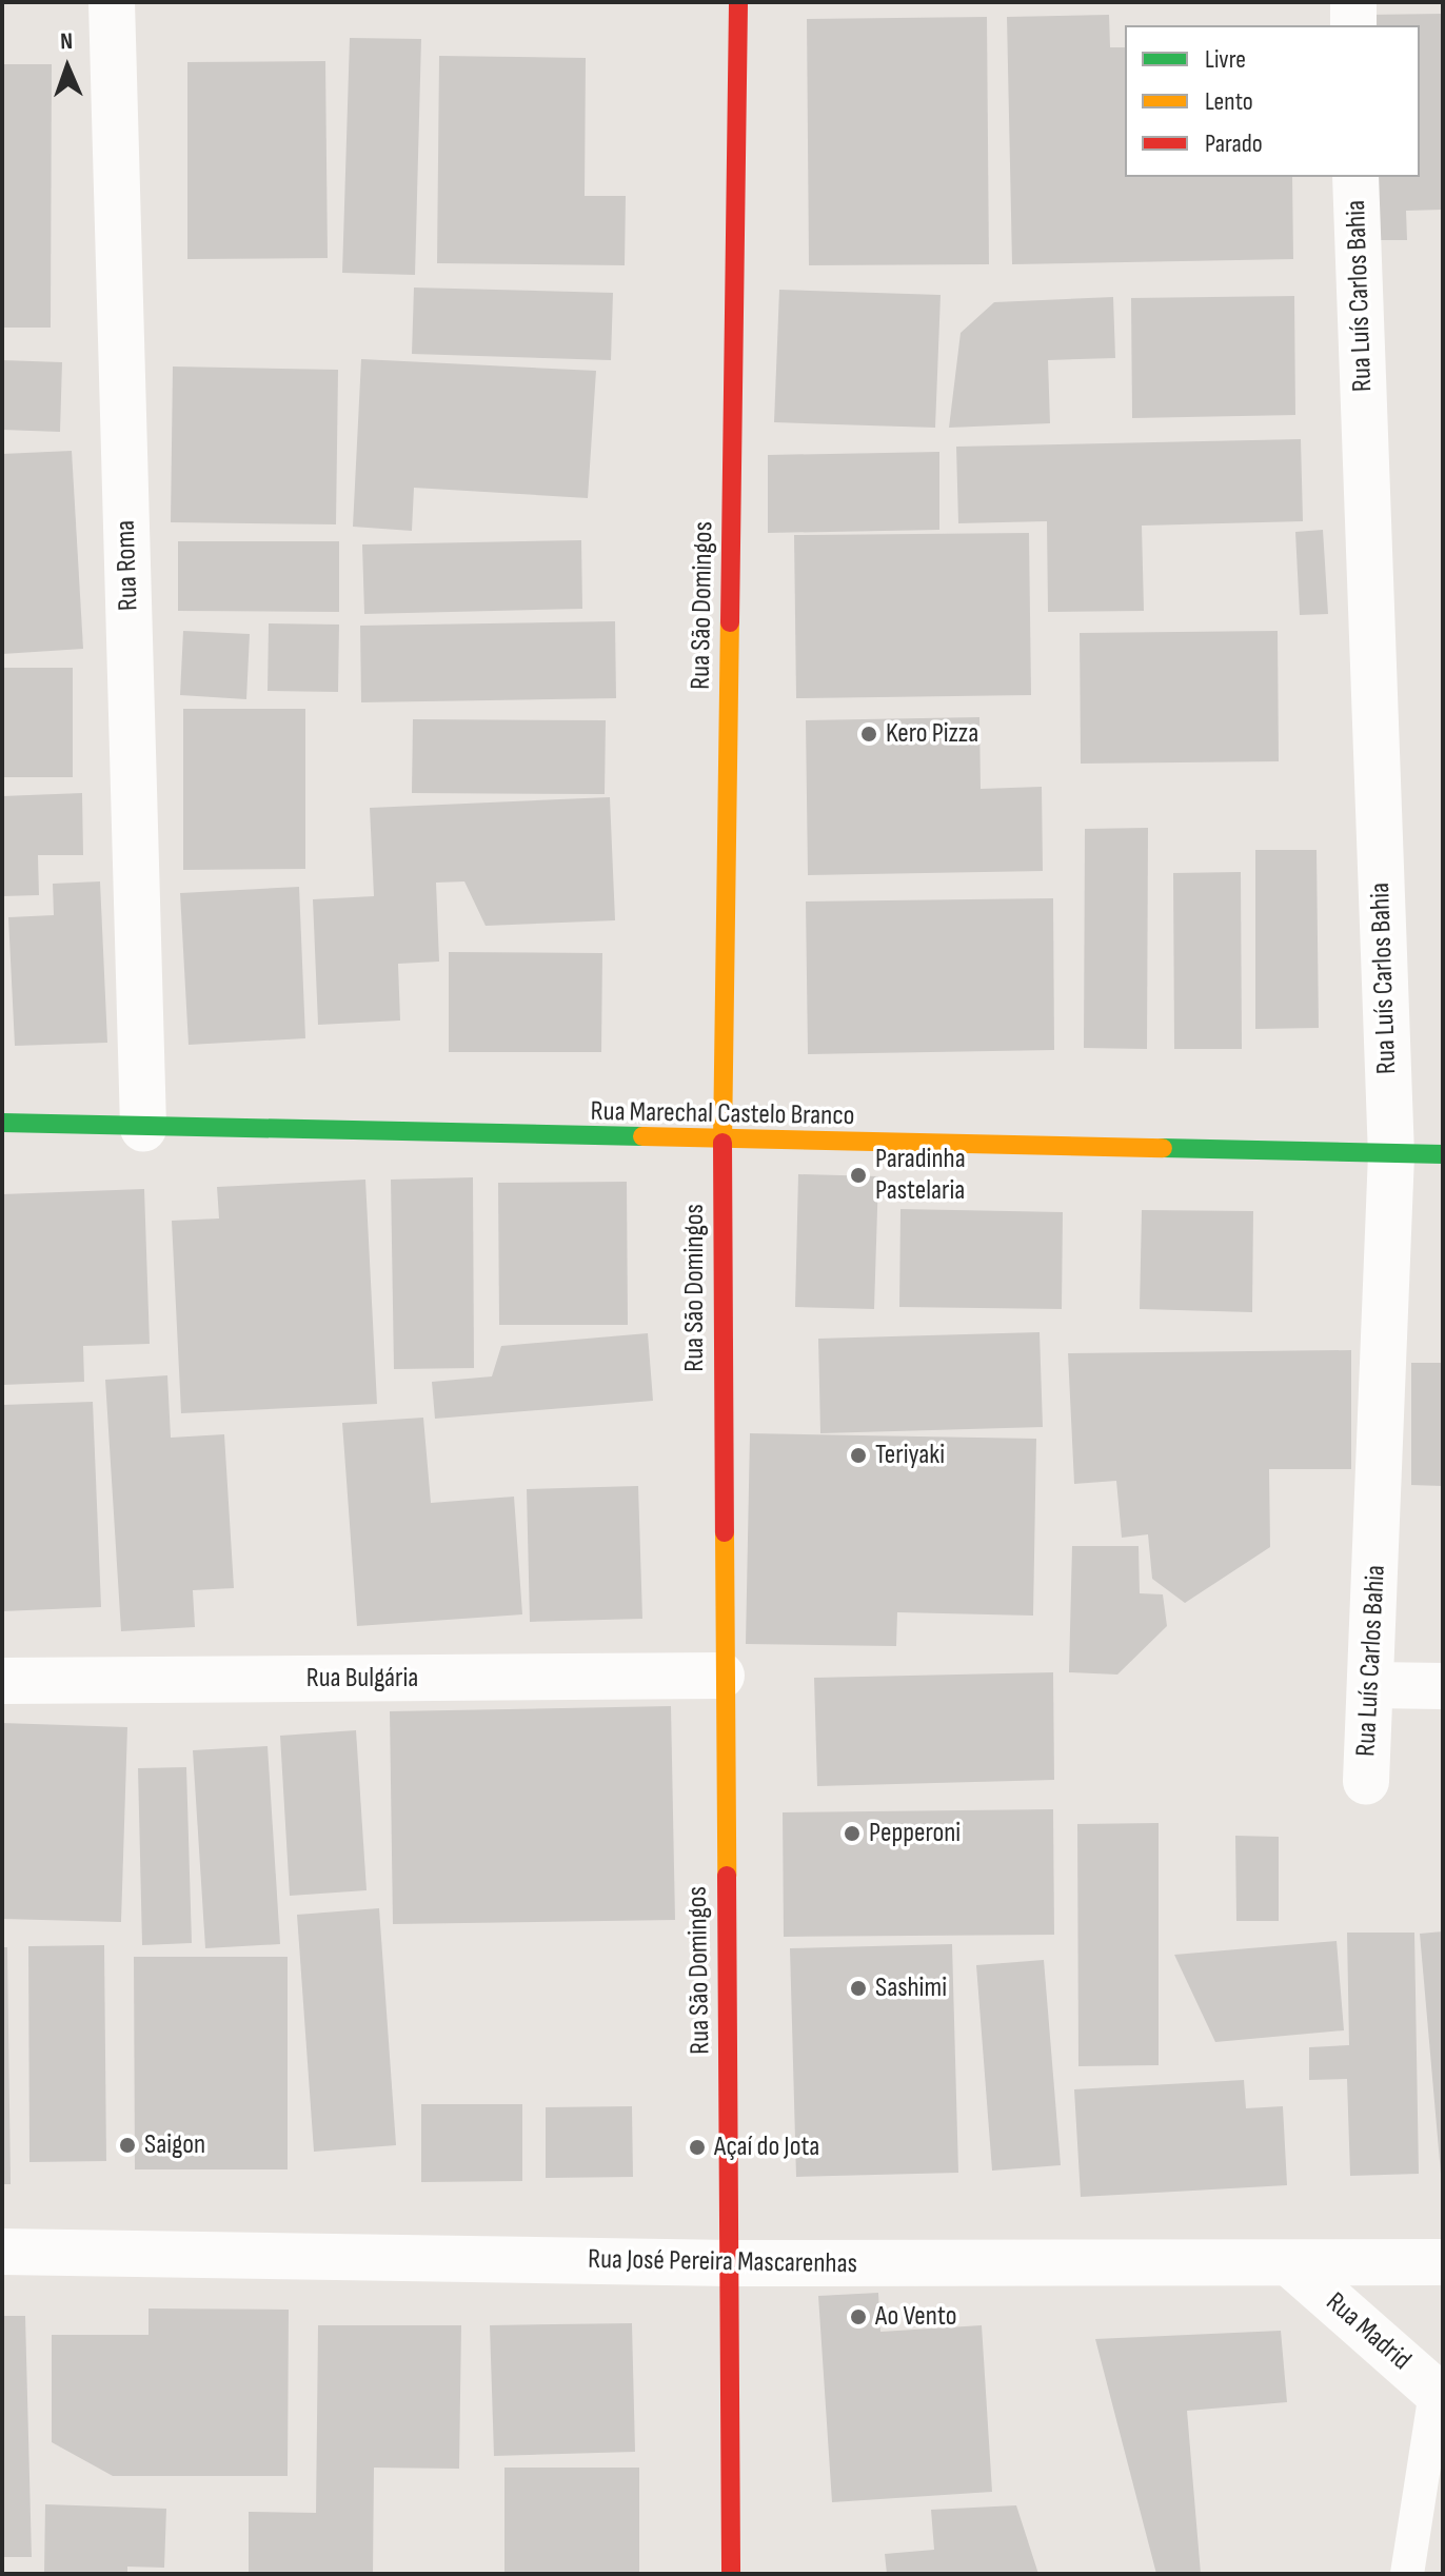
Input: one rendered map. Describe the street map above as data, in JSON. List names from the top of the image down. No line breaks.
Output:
{"streets":{"street":["Rua Luís Carlos Bahia","Rua Roma","Rua São Domingos","Rua Marechal Castelo Branco","Rua Bulgária","Rua José Pereira Mascarenhas","Rua Madrid"]},"crossings":[["Rua Luís Carlos Bahia","Rua Marechal Castelo Branco"],["Rua Roma","Rua Marechal Castelo Branco"],["Rua São Domingos","Rua Marechal Castelo Branco"],["Rua São Domingos","Rua Bulgária"],["Rua São Domingos","Rua José Pereira Mascarenhas"],["Rua José Pereira Mascarenhas","Rua Madrid"]],"places":["Kero Pizza","Paradinha Pastelaria","Teriyaki","Pepperoni","Sashimi","Saigon","Açaí do Jota","Ao Vento"],"legend":["Livre","Lento","Parado"],"north":"top"}
